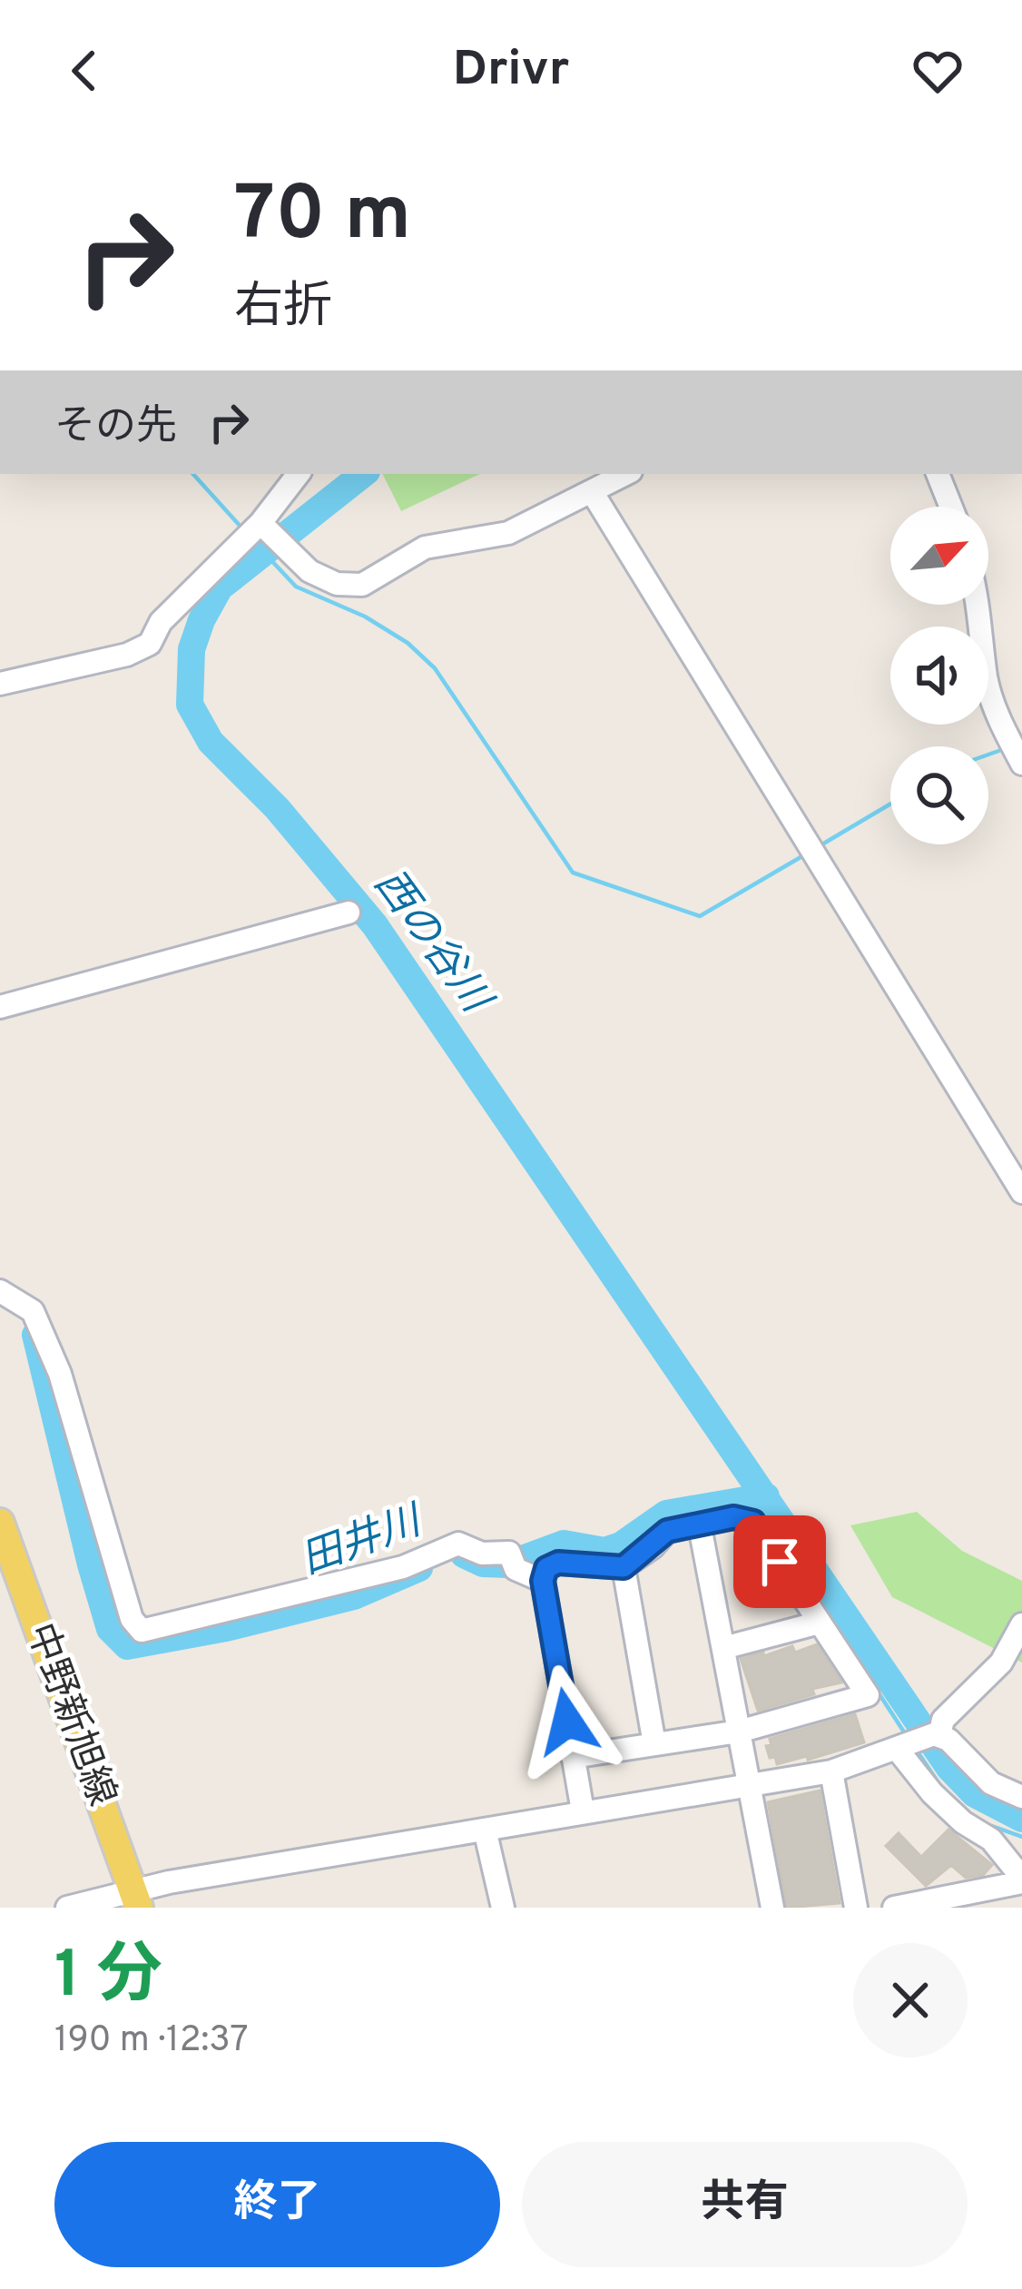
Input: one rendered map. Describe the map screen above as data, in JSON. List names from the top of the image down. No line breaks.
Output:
{"streets":{"main road":["中野新旭線"]},"water":["西の谷川","田井川"],"north":"top right","page":{"header":"Drivr","turn":["70 m","右折"],"then":"その先","heading":["1 分","190 m · 12:37"],"buttons":["終了","共有"]}}
